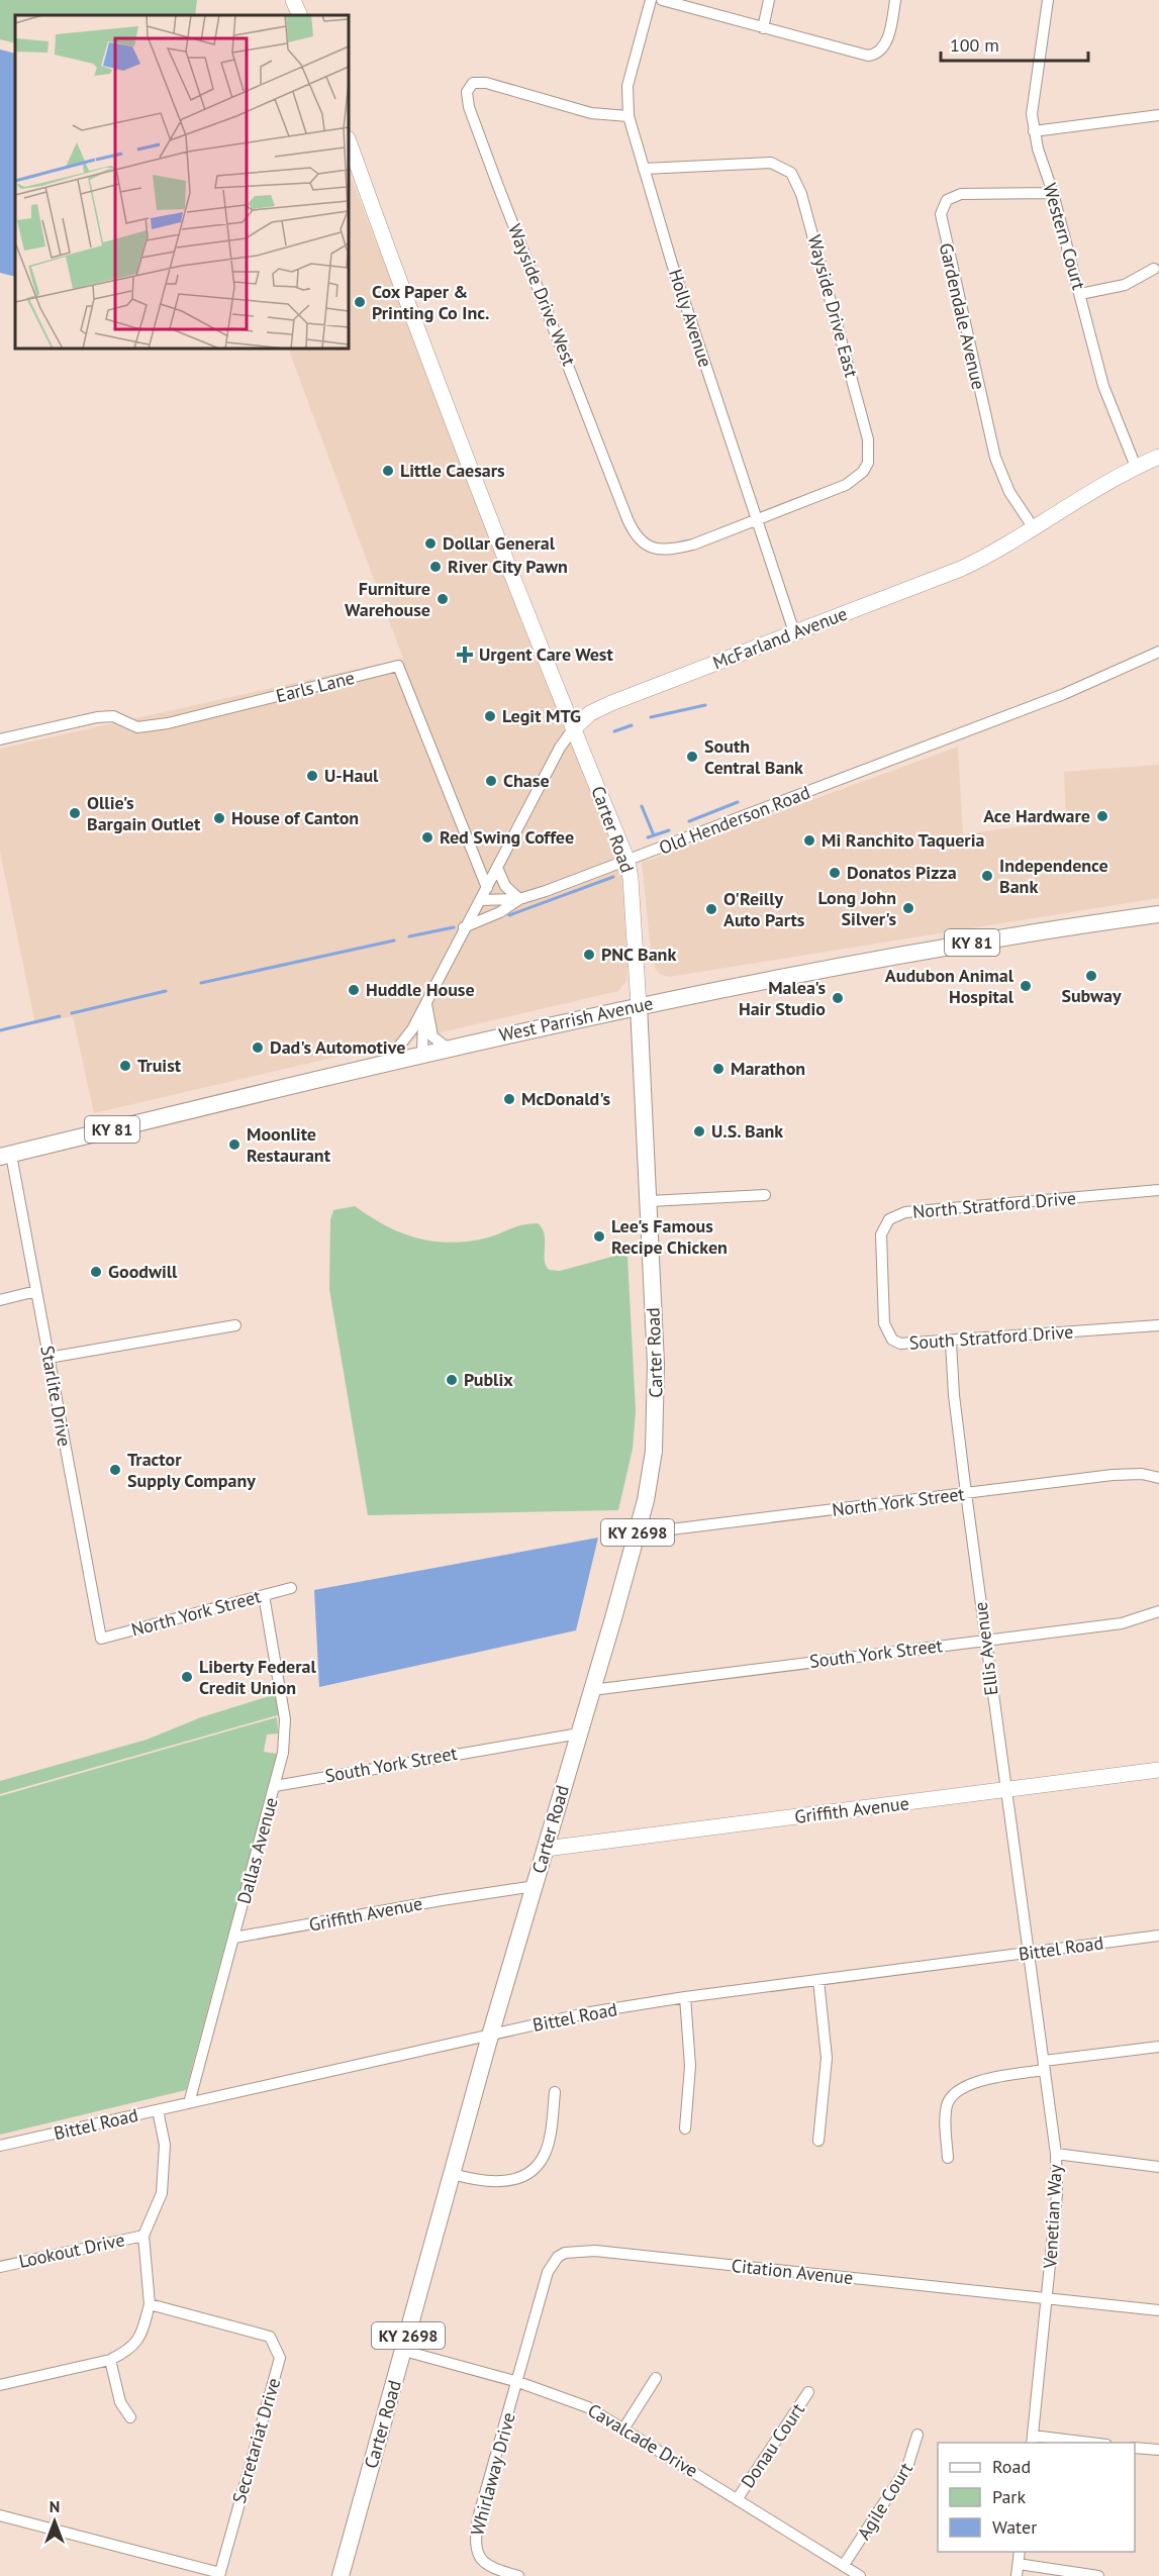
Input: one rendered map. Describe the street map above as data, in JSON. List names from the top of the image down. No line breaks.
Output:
{"streets":{"main road":["Carter Road","KY 81","West Parrish Avenue","KY 2698"],"street":["Western Court","Wayside Drive West","Wayside Drive East","Gardendale Avenue","Holly Avenue","McFarland Avenue","Earls Lane","Old Henderson Road","North Stratford Drive","South Stratford Drive","Starlite Drive","North York Street","Ellis Avenue","South York Street","Griffith Avenue","Dallas Avenue","Bittel Road","Venetian Way","Lookout Drive","Citation Avenue","Secretariat Drive","Cavalcade Drive","Donau Court","Whirlaway Drive","Agile Court"]},"crossings":[["Western Court","Gardendale Avenue"],["Western Court","McFarland Avenue"],["Wayside Drive West","Wayside Drive East"],["Wayside Drive West","Holly Avenue"],["Wayside Drive East","Holly Avenue"],["Gardendale Avenue","McFarland Avenue"],["Holly Avenue","McFarland Avenue"],["McFarland Avenue","Earls Lane"],["McFarland Avenue","Old Henderson Road"],["McFarland Avenue","Carter Road"],["Old Henderson Road","Carter Road"],["Carter Road","West Parrish Avenue"],["Carter Road","North York Street"],["Carter Road","South York Street"],["Carter Road","Griffith Avenue"],["Carter Road","Bittel Road"],["Carter Road","Cavalcade Drive"],["West Parrish Avenue","Starlite Drive"],["North Stratford Drive","South Stratford Drive"],["South Stratford Drive","Ellis Avenue"],["Starlite Drive","North York Street"],["North York Street","Ellis Avenue"],["North York Street","Dallas Avenue"],["Ellis Avenue","South York Street"],["Ellis Avenue","Griffith Avenue"],["Ellis Avenue","Bittel Road"],["Ellis Avenue","Venetian Way"],["South York Street","Dallas Avenue"],["Griffith Avenue","Dallas Avenue"],["Dallas Avenue","Bittel Road"],["Bittel Road","Venetian Way"],["Venetian Way","Citation Avenue"],["Citation Avenue","Cavalcade Drive"],["Citation Avenue","Whirlaway Drive"],["Cavalcade Drive","Donau Court"],["Cavalcade Drive","Whirlaway Drive"],["Cavalcade Drive","Agile Court"]],"places":{"other":["Cox Paper & Printing Co Inc.","Little Caesars","Dollar General","River City Pawn","Furniture Warehouse","Legit MTG","South Central Bank","U-Haul","Chase","Ollie's Bargain Outlet","Ace Hardware","House of Canton","Red Swing Coffee","Mi Ranchito Taqueria","Donatos Pizza","Independence Bank","Long John Silver's","O'Reilly Auto Parts","PNC Bank","Subway","Audubon Animal Hospital","Huddle House","Malea's Hair Studio","Dad's Automotive","Truist","Marathon","McDonald's","U.S. Bank","Moonlite Restaurant","Lee's Famous Recipe Chicken","Goodwill","Publix","Tractor Supply Company","Liberty Federal Credit Union"],"health":["Urgent Care West"]},"legend":["Road","Park","Water"],"scale_bar":"100 m","north":"top"}
